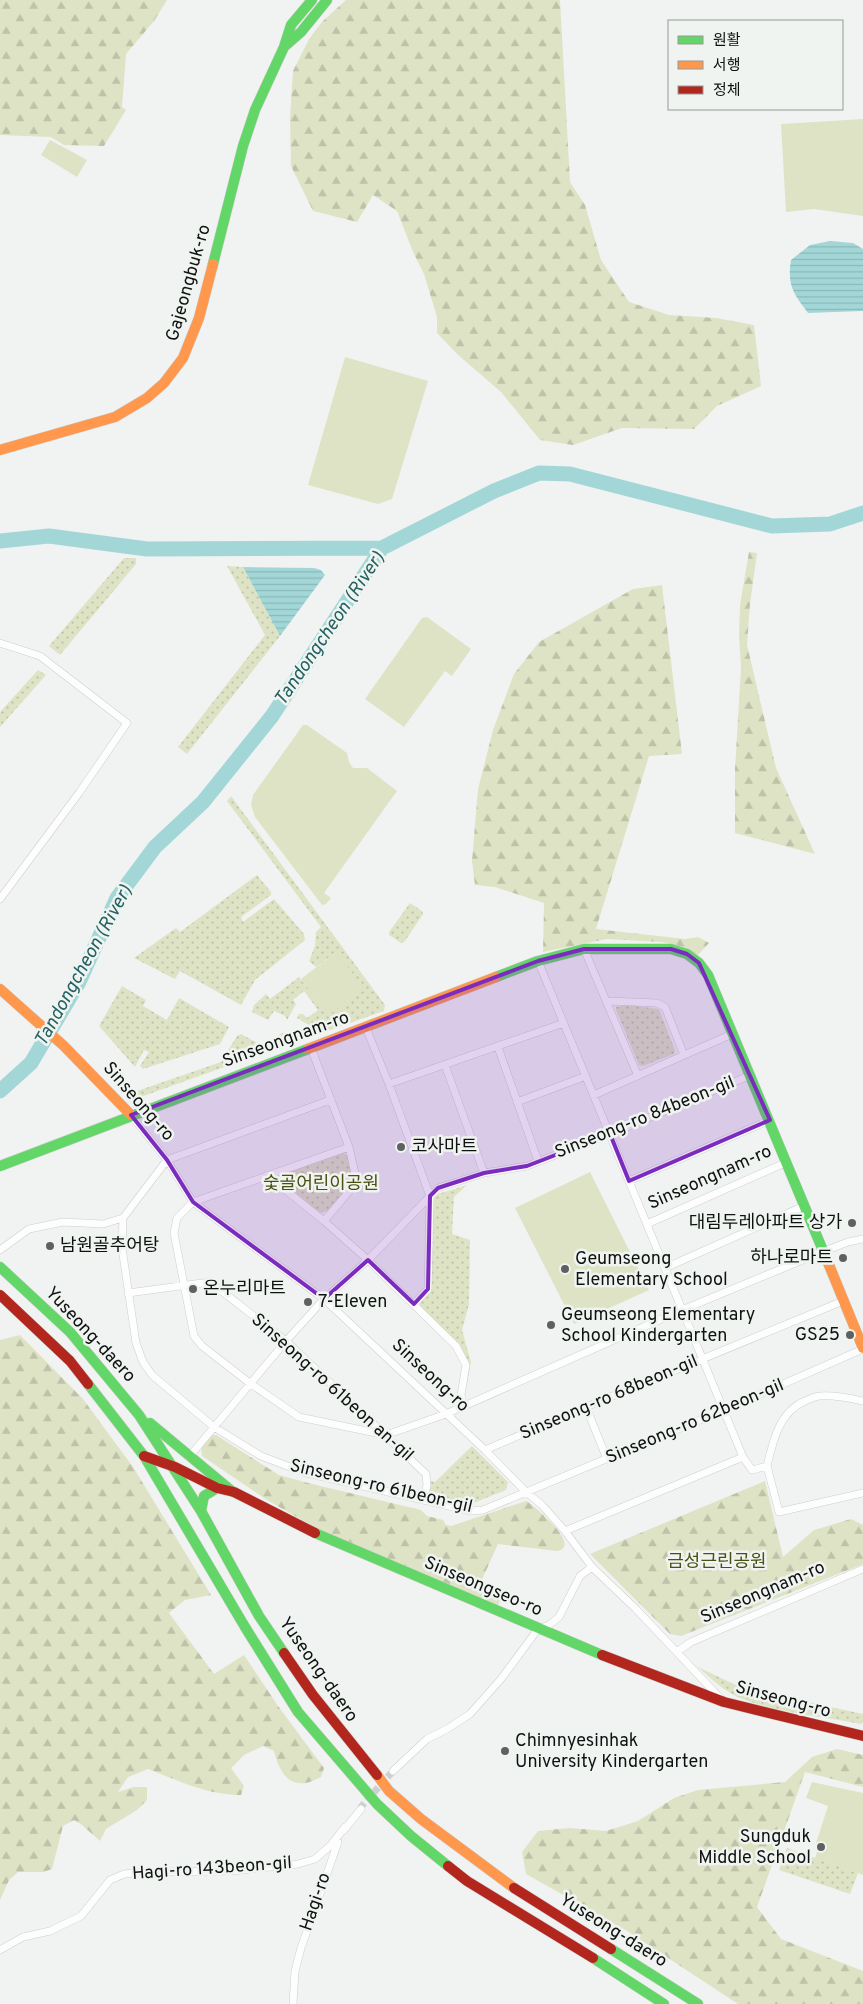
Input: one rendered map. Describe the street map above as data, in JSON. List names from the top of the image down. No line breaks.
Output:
{"streets":{"main road":["Gajeongbuk-ro","Sinseongnam-ro","Sinseong-ro","Yuseong-daero","Sinseongseo-ro"],"street":["Sinseong-ro 84beon-gil","Sinseong-ro 61beon an-gil","Sinseong-ro 68beon-gil","Sinseong-ro 62beon-gil","Sinseong-ro 61beon-gil","Hagi-ro 143beon-gil","Hagi-ro"]},"crossings":[["Sinseongnam-ro","Sinseong-ro"],["Sinseongnam-ro","Sinseong-ro 84beon-gil"],["Sinseongnam-ro","Sinseong-ro 68beon-gil"],["Sinseongnam-ro","Sinseong-ro 62beon-gil"],["Sinseong-ro","Sinseong-ro 84beon-gil"],["Sinseong-ro","Sinseong-ro 68beon-gil"],["Sinseong-ro","Sinseong-ro 62beon-gil"],["Sinseong-ro","Sinseong-ro 61beon-gil"],["Sinseong-ro","Sinseongseo-ro"],["Sinseong-ro 84beon-gil","Sinseong-ro 61beon an-gil"],["Sinseong-ro 84beon-gil","Sinseong-ro 61beon-gil"],["Sinseong-ro 61beon an-gil","Sinseong-ro 61beon-gil"],["Sinseong-ro 62beon-gil","Sinseong-ro 61beon-gil"],["Hagi-ro 143beon-gil","Hagi-ro"]],"water":["Tandongcheon (River)"],"parks":["숯골어린이공원","금성근린공원"],"places":["코사마트","대림두레아파트 상가","남원골추어탕","하나로마트","Geumseong Elementary School","온누리마트","7-Eleven","Geumseong Elementary School Kindergarten","GS25","Chimnyesinhak University Kindergarten","Sungduk Middle School"],"legend":["원활","서행","정체"]}
